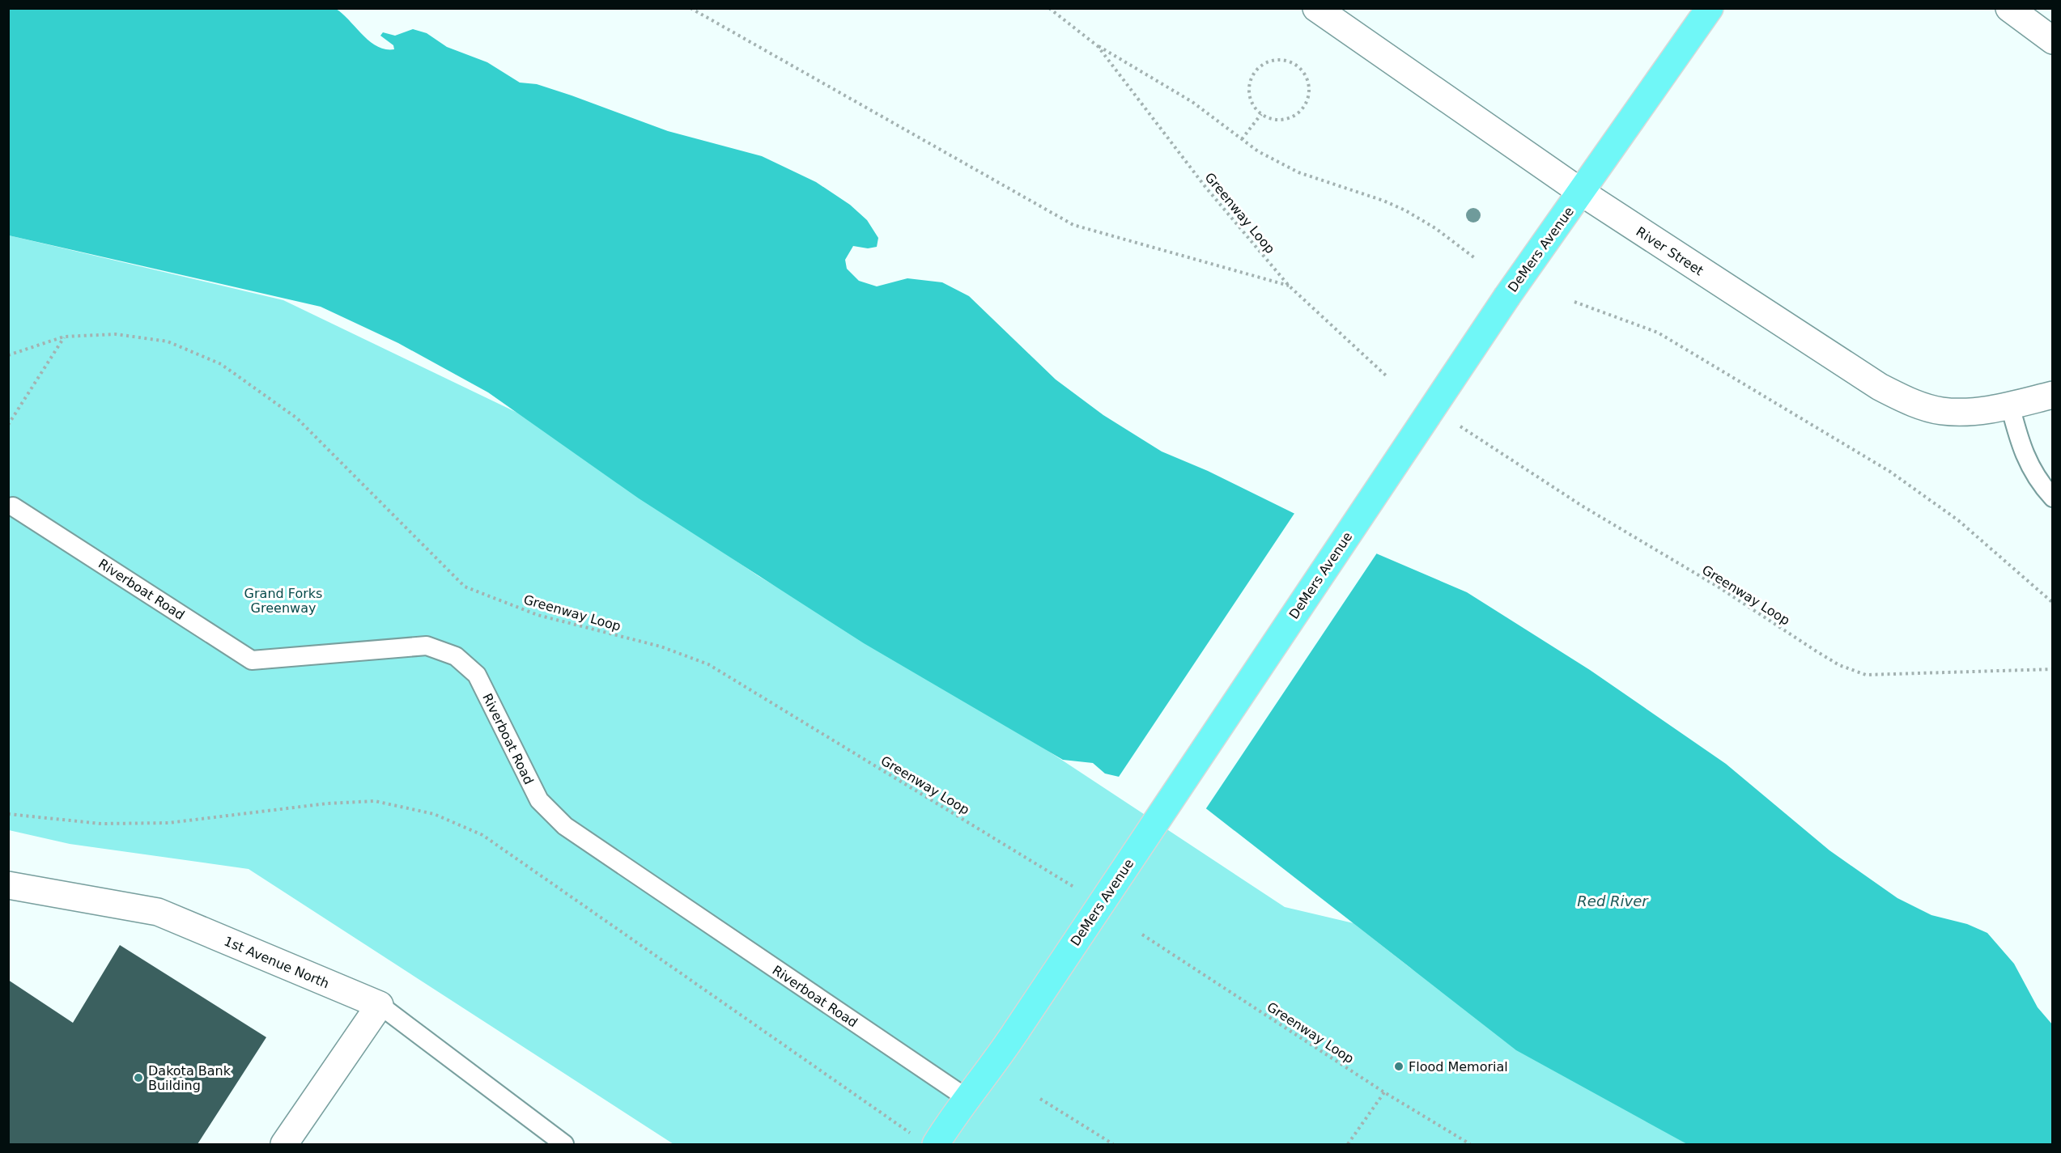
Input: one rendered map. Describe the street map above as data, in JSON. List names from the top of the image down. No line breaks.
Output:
{"streets":{"main road":["DeMers Avenue"],"street":["River Street","1st Avenue North"],"lane":["Riverboat Road"],"path":["Greenway Loop"]},"crossings":[["DeMers Avenue","River Street"],["DeMers Avenue","Riverboat Road"]],"water":["Red River"],"parks":["Grand Forks Greenway"],"places":["Flood Memorial","Dakota Bank Building"]}
